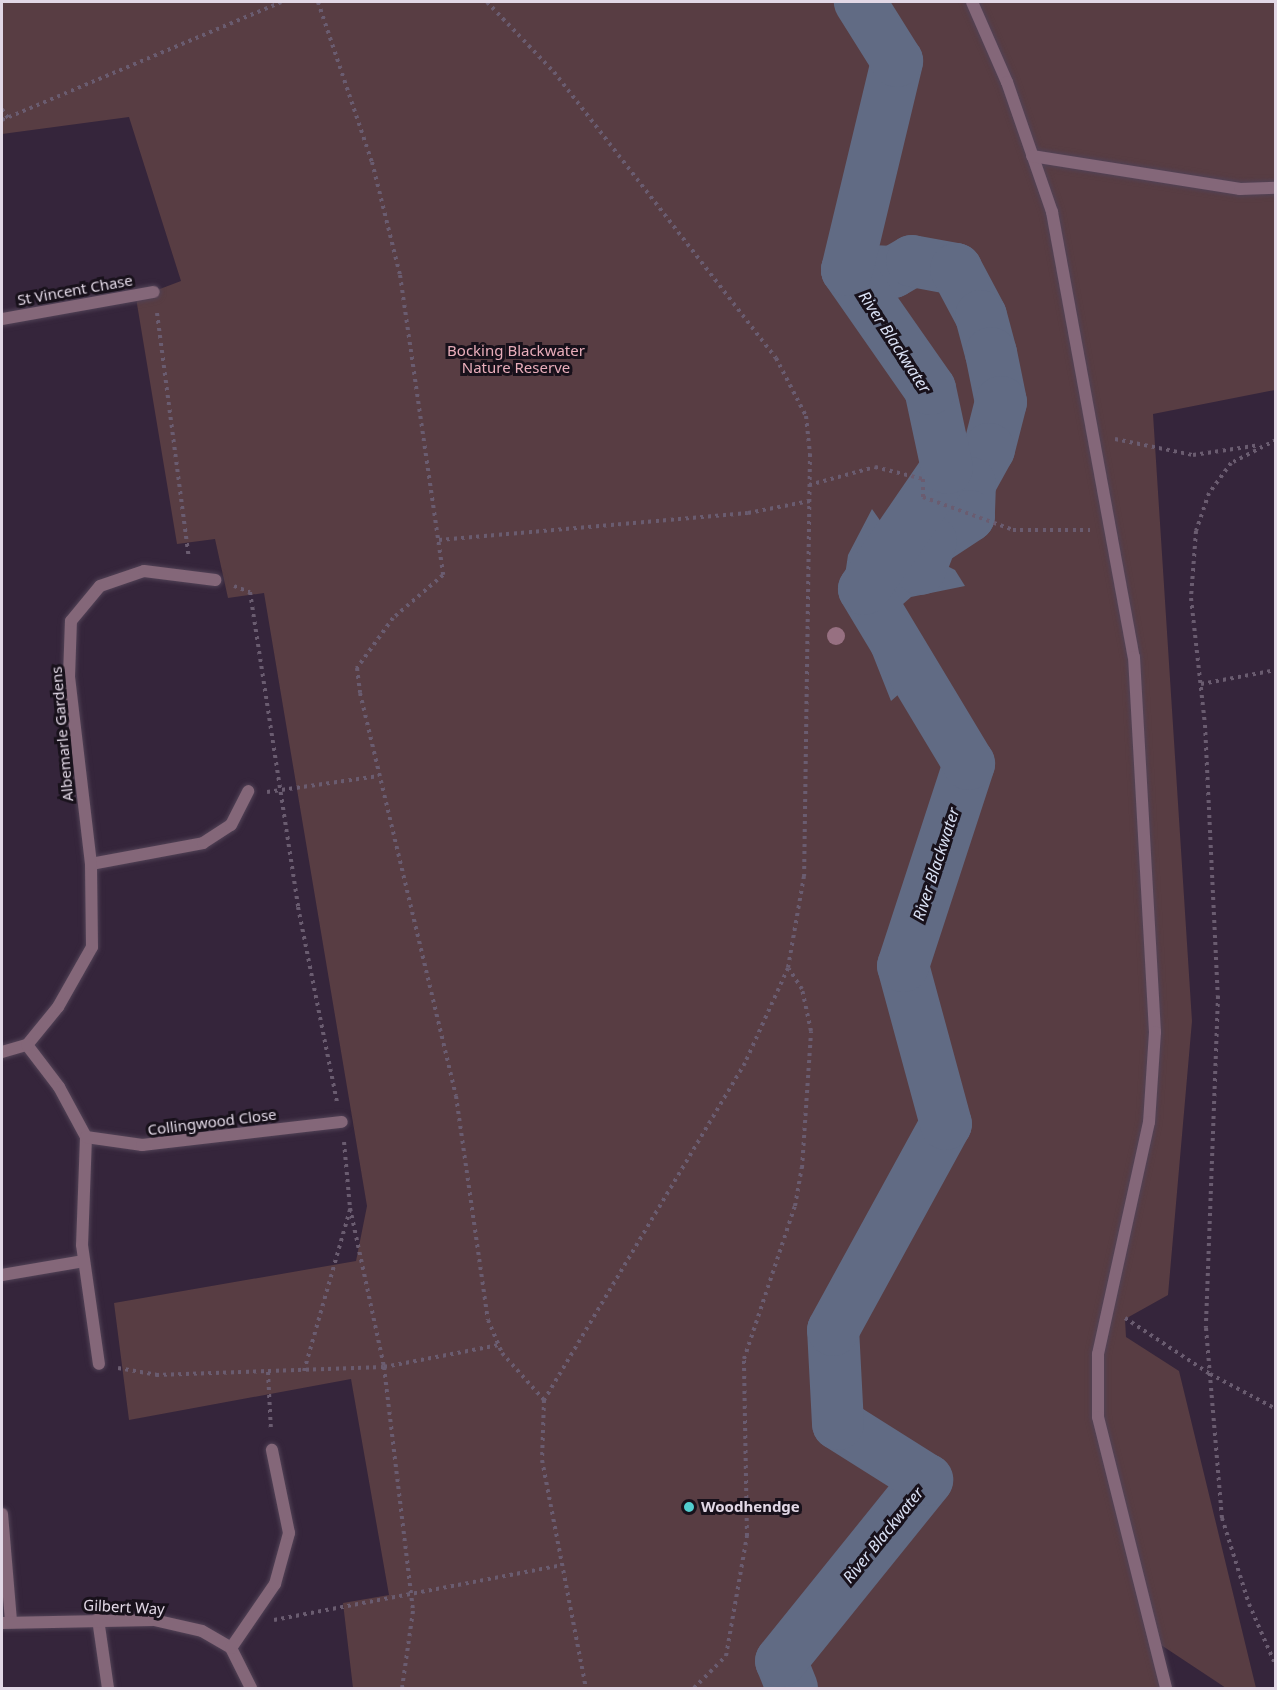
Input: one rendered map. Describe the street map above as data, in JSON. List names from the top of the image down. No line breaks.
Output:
{"streets":{"street":["St Vincent Chase","Albemarle Gardens","Collingwood Close","Gilbert Way"]},"water":["River Blackwater"],"parks":["Bocking Blackwater Nature Reserve"],"places":["Woodhendge"]}
